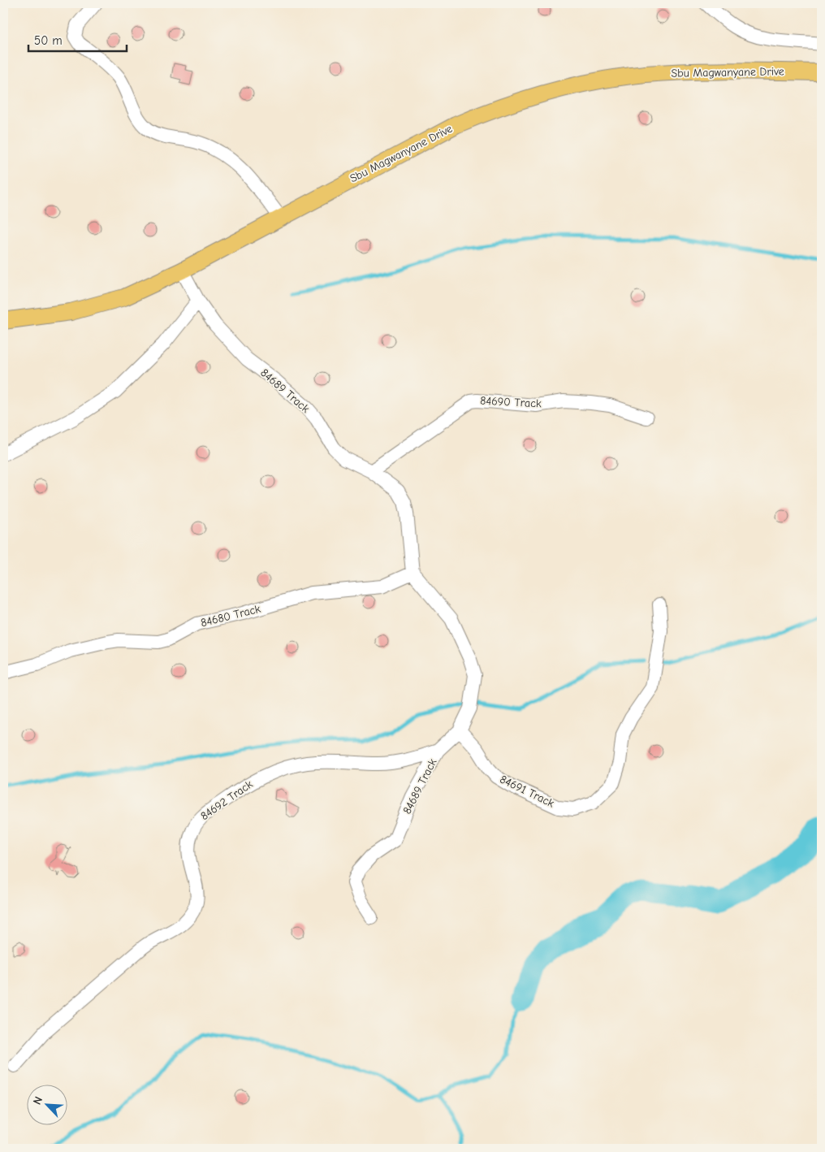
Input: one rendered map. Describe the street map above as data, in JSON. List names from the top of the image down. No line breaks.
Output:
{"streets":{"main road":["Sbu Magwanyane Drive"],"street":["84689 Track","84690 Track","84680 Track","84691 Track","84692 Track"]},"crossings":[["Sbu Magwanyane Drive","84689 Track"],["84689 Track","84690 Track"],["84689 Track","84680 Track"],["84689 Track","84691 Track"],["84689 Track","84692 Track"]],"scale_bar":"50 m","north":"top left"}
